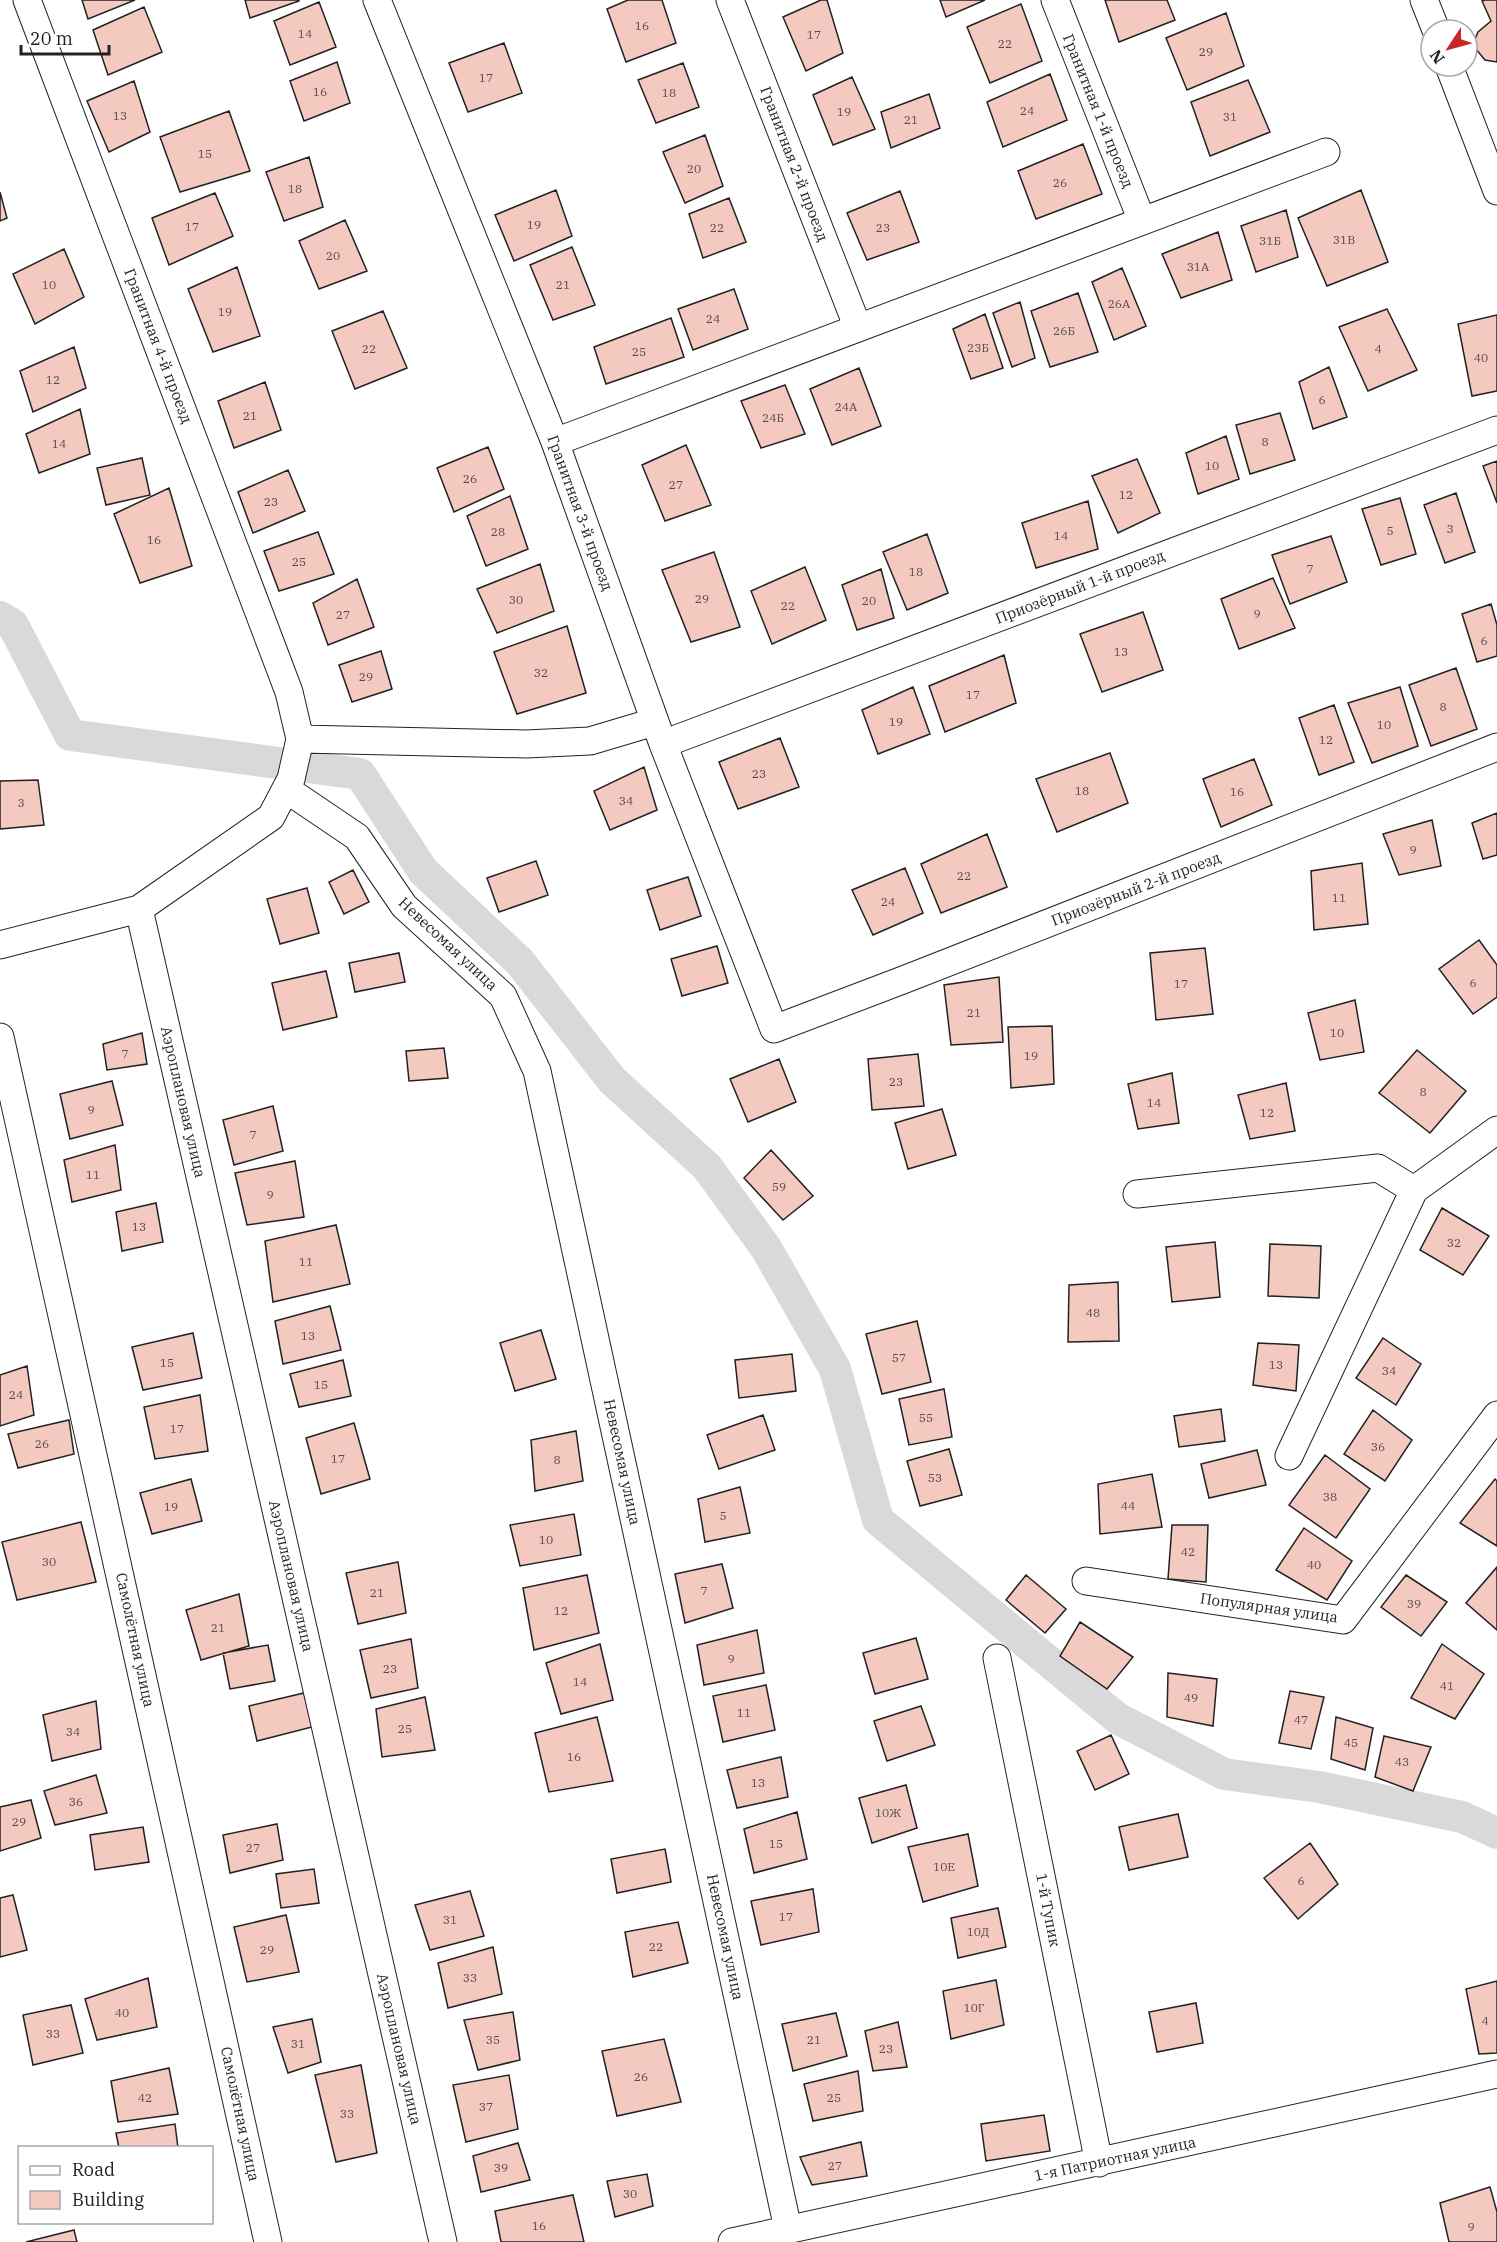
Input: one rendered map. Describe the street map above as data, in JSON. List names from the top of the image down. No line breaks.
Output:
{"streets":{"street":["Гранитная 1-й проезд","Гранитная 2-й проезд","Гранитная 4-й проезд","Гранитная 3-й проезд","Приозёрный 1-й проезд","Приозёрный 2-й проезд","Невесомая улица","Аэроплановая улица","Популярная улица","Самолётная улица","1-й Тупик","1-я Патриотная улица"]},"crossings":[["Гранитная 4-й проезд","Приозёрный 1-й проезд"],["Гранитная 3-й проезд","Приозёрный 1-й проезд"],["Гранитная 3-й проезд","Приозёрный 2-й проезд"],["Невесомая улица","1-я Патриотная улица"],["1-й Тупик","1-я Патриотная улица"]],"house_numbers":["16","14","17","22","29","17","16","18","24","19","13","31","21","15","20","26","18","19","17","22","23","31В","31Б","20","31А","10","21","26А","19","24","26Б","23Б","22","4","25","40","12","6","24А","21","24Б","8","14","10","26","27","12","23","3","5","28","14","16","25","7","18","29","30","20","22","9","27","6","13","32","29","17","8","19","10","12","23","18","16","34","3","9","22","11","24","6","17","21","10","7","19","23","8","14","9","12","7","11","59","9","13","32","11","48","13","57","15","13","34","15","24","55","17","26","36","17","8","53","38","44","19","5","10","42","30","40","7","21","39","12","21","9","23","14","41","49","11","47","25","34","45","16","43","13","36","10Ж","29","15","27","10Е","6","17","31","10Д","22","29","33","10Г","40","4","33","35","21","31","23","26","42","25","37","33","27","39","30","16","9"],"legend":["Road","Building"],"scale_bar":"20 m","north":"bottom left"}
